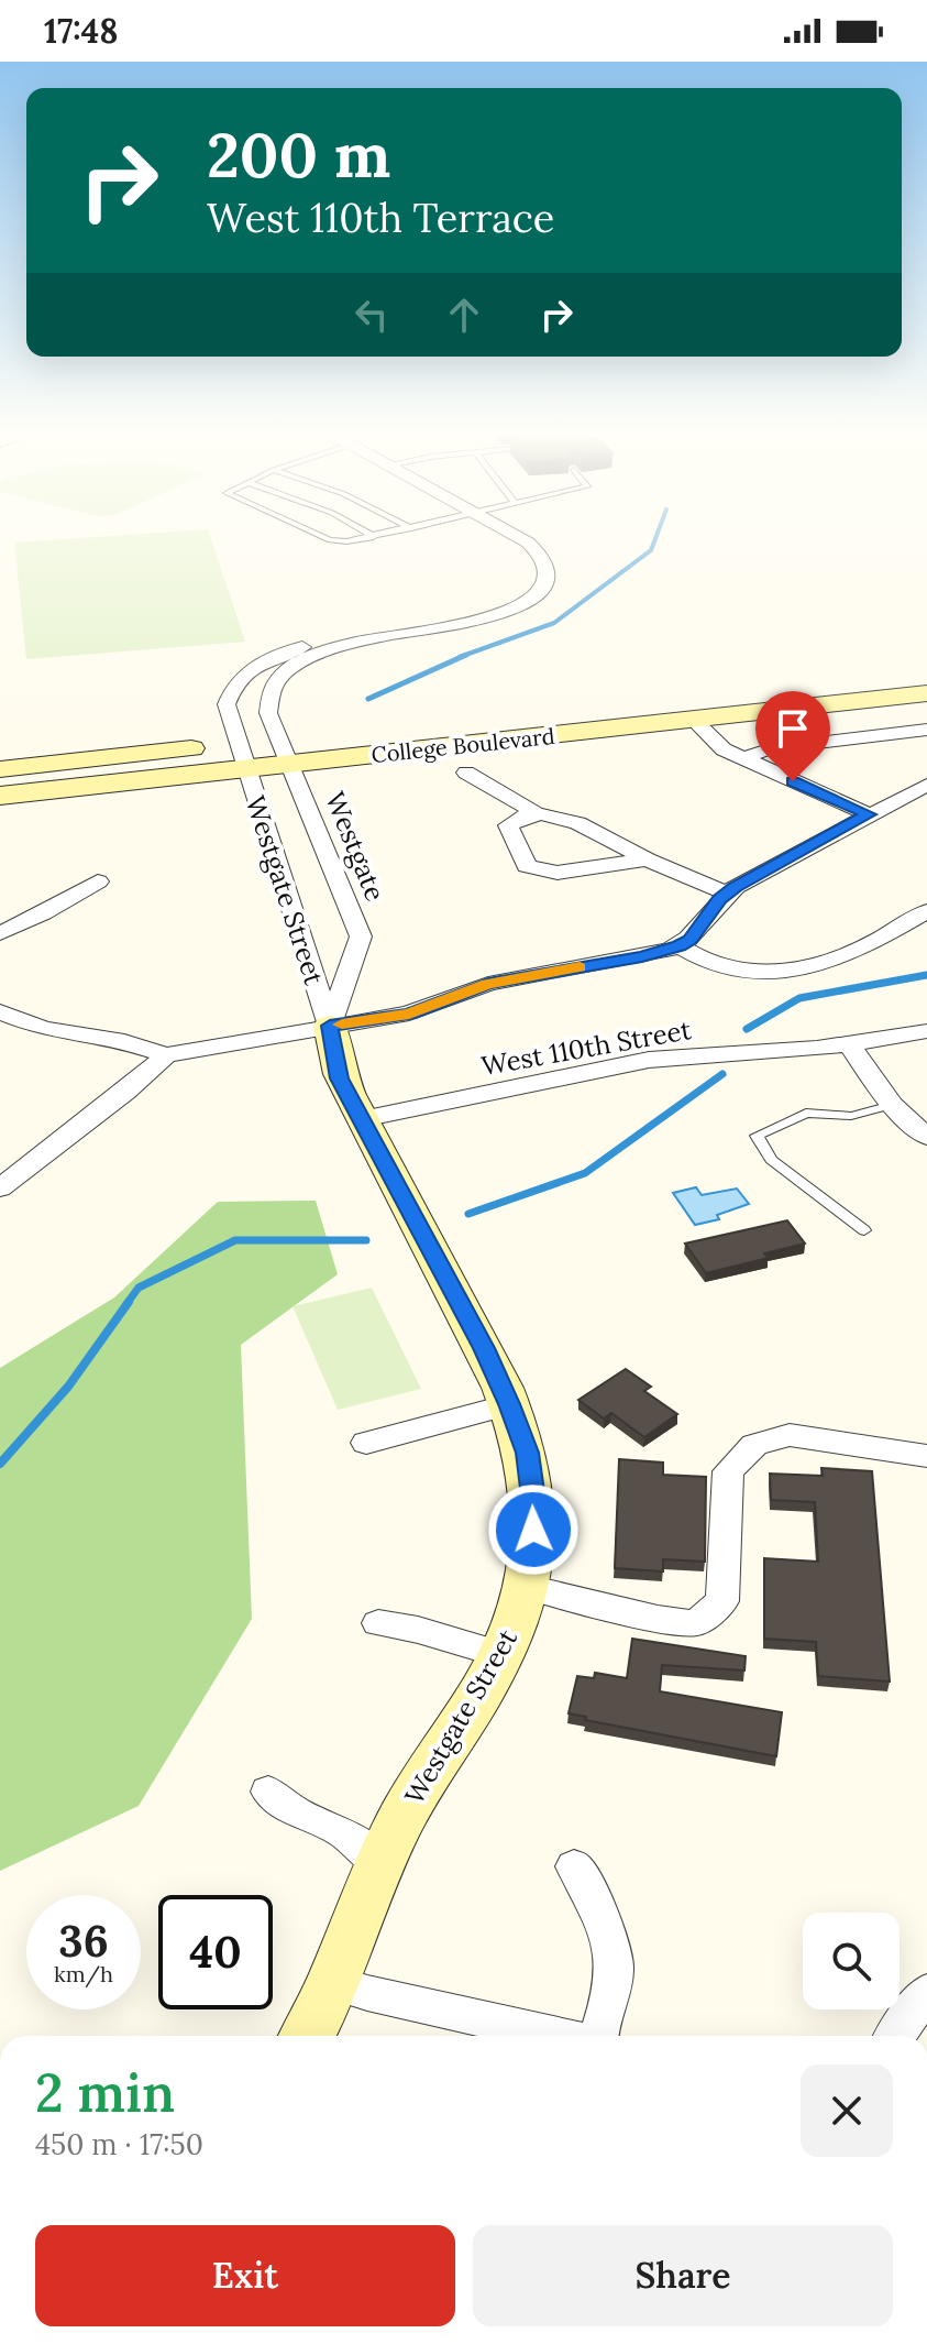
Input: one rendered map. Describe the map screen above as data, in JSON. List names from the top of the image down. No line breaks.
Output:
{"streets":{"main road":["College Boulevard","Westgate Street"],"street":["Westgate","West 110th Street"]},"crossings":[["College Boulevard","Westgate"],["College Boulevard","Westgate Street"],["Westgate","Westgate Street"],["Westgate Street","West 110th Street"]],"page":{"status":"17:48","turn":["200 m","West 110th Terrace"],"speed":"36 km/h","limit":"40","heading":["2 min","450 m · 17:50"],"buttons":["Exit","Share"]}}
